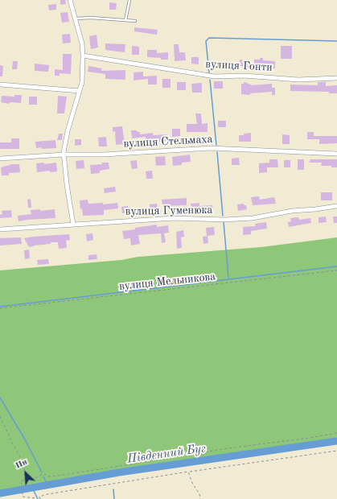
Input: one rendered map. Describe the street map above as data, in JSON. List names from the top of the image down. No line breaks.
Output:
{"streets":{"street":["вулиця Гонти","вулиця Стельмаха","вулиця Гуменюка"],"path":["вулиця Мельникова"]},"water":["Південний Буг"],"north":"top left"}
